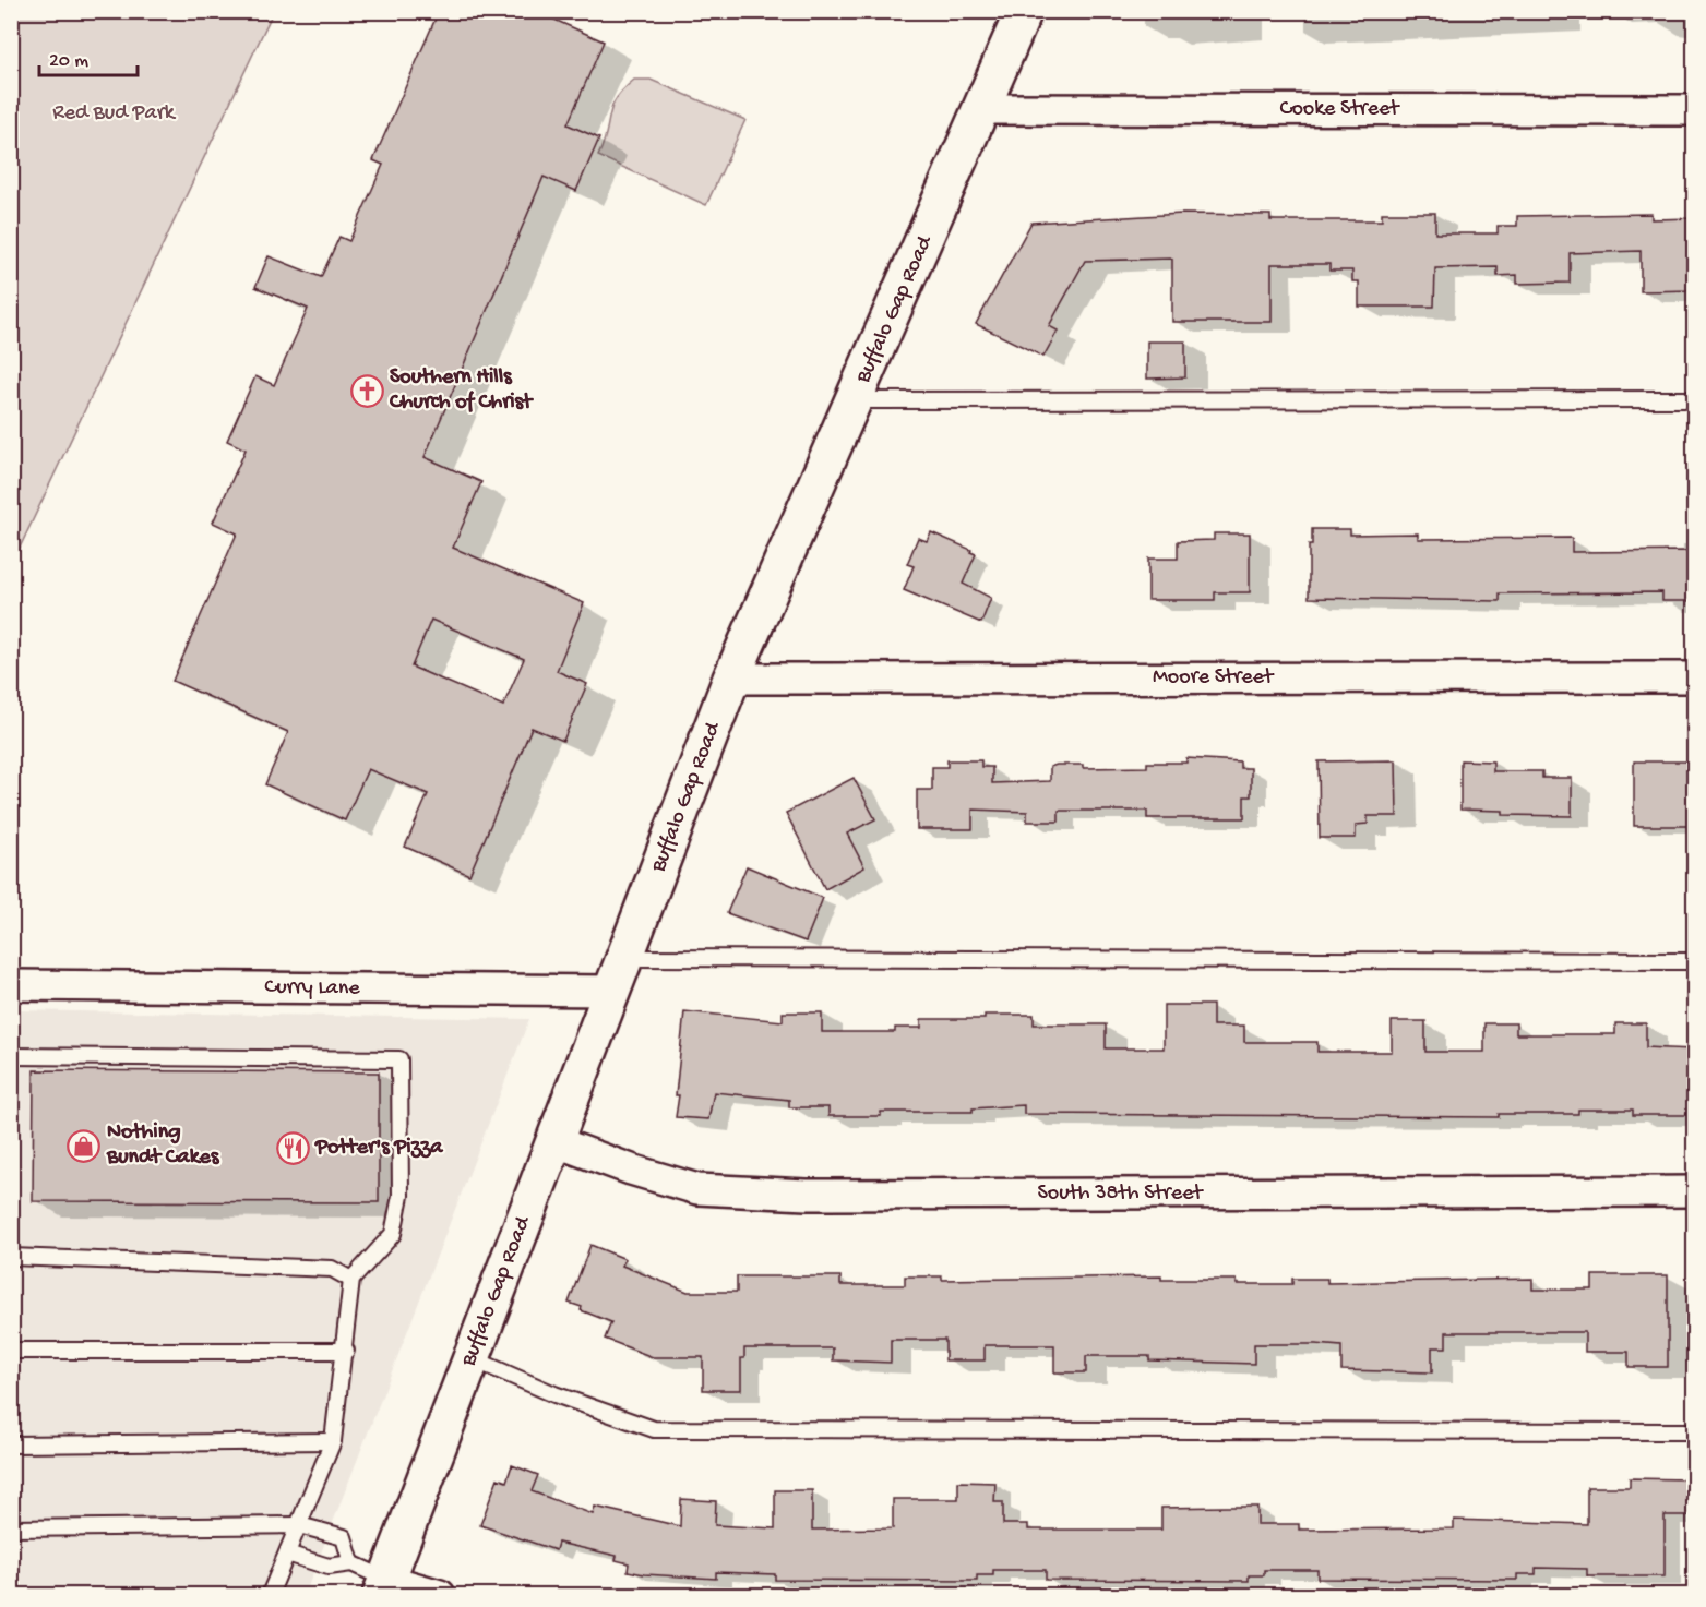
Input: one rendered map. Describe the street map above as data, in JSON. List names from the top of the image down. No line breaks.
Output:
{"streets":{"main road":["Buffalo Gap Road"],"street":["Cooke Street","Moore Street","Curry Lane","South 38th Street"]},"crossings":[["Cooke Street","Buffalo Gap Road"],["Buffalo Gap Road","Moore Street"],["Buffalo Gap Road","Curry Lane"],["Buffalo Gap Road","South 38th Street"]],"parks":["Red Bud Park"],"places":{"church":["Southern Hills Church of Christ"],"shop":["Nothing Bundt Cakes"],"restaurant":["Potter's Pizza"]},"scale_bar":"20 m"}
